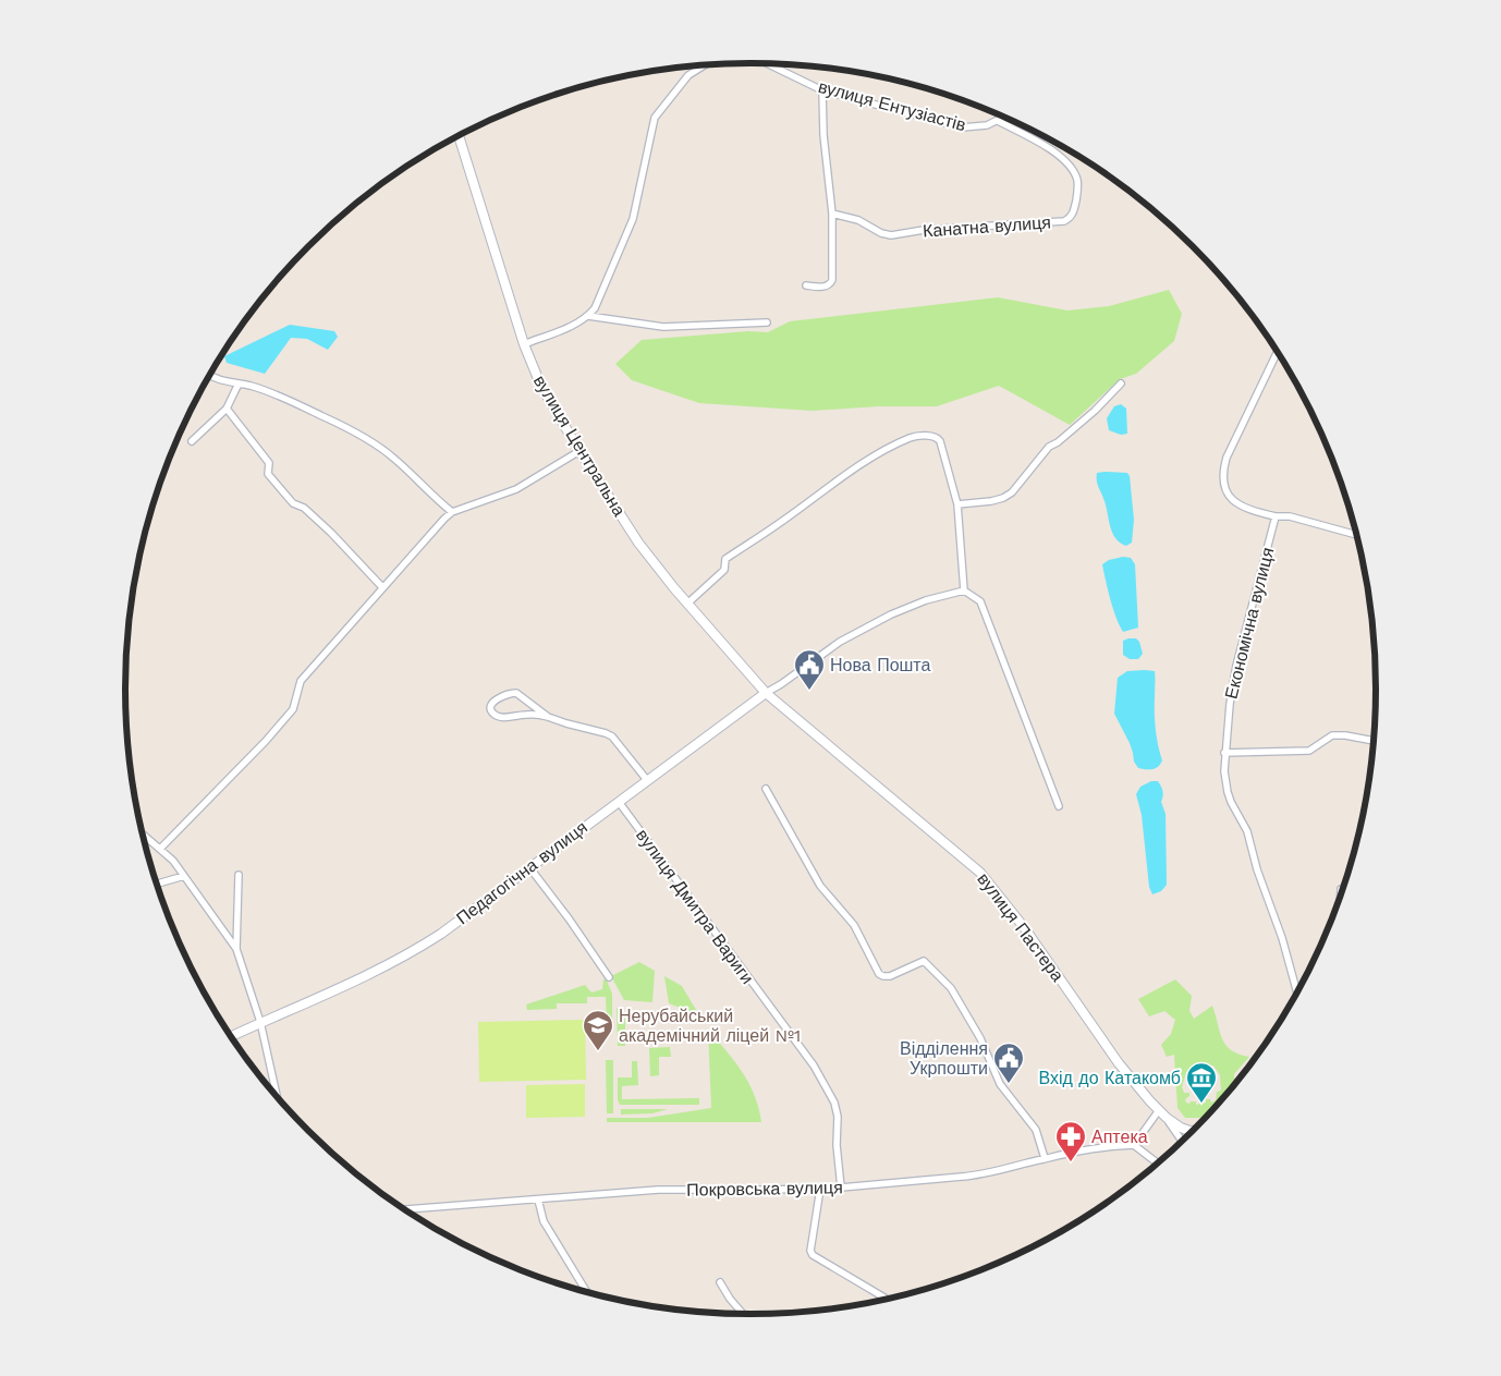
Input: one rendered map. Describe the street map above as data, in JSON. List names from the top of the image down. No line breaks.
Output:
{"streets":{"street":["вулиця Ентузіастів","Канатна вулиця","вулиця Центральна","Економічна вулиця","Педагогічна вулиця","вулиця Дмитра Вариги","вулиця Пастера","Покровська вулиця"]},"crossings":[["вулиця Ентузіастів","Канатна вулиця"],["вулиця Центральна","Педагогічна вулиця"],["вулиця Центральна","вулиця Пастера"],["Педагогічна вулиця","вулиця Дмитра Вариги"],["Педагогічна вулиця","вулиця Пастера"],["вулиця Дмитра Вариги","Покровська вулиця"]],"places":{"public building":["Нова Пошта","Відділення Укрпошти"],"school or university":["Нерубайський академічний ліцей №1"],"museum":["Вхід до Катакомб"],"pharmacy":["Аптека"]}}
